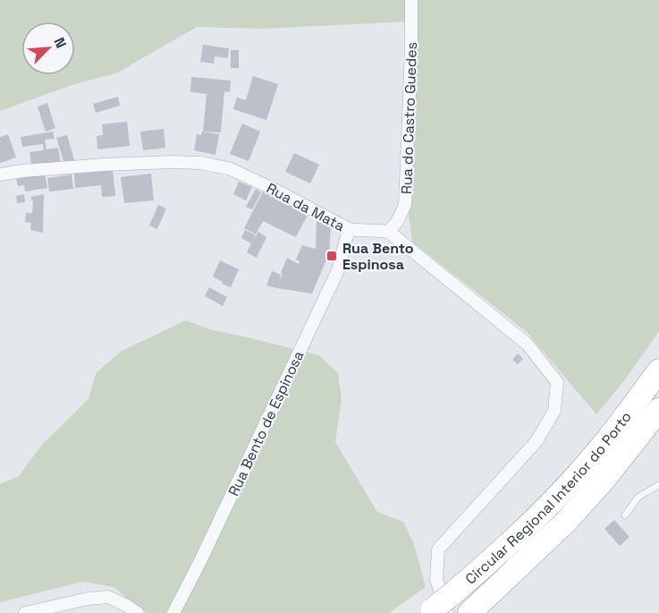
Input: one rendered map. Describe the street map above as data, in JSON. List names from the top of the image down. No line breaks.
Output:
{"streets":{"highway":["Circular Regional Interior do Porto"],"street":["Rua do Castro Guedes","Rua da Mata","Rua Bento de Espinosa"]},"crossings":[["Rua do Castro Guedes","Rua da Mata"],["Rua da Mata","Rua Bento de Espinosa"]],"places":{"transit":["Rua Bento Espinosa"]},"north":"top right"}
